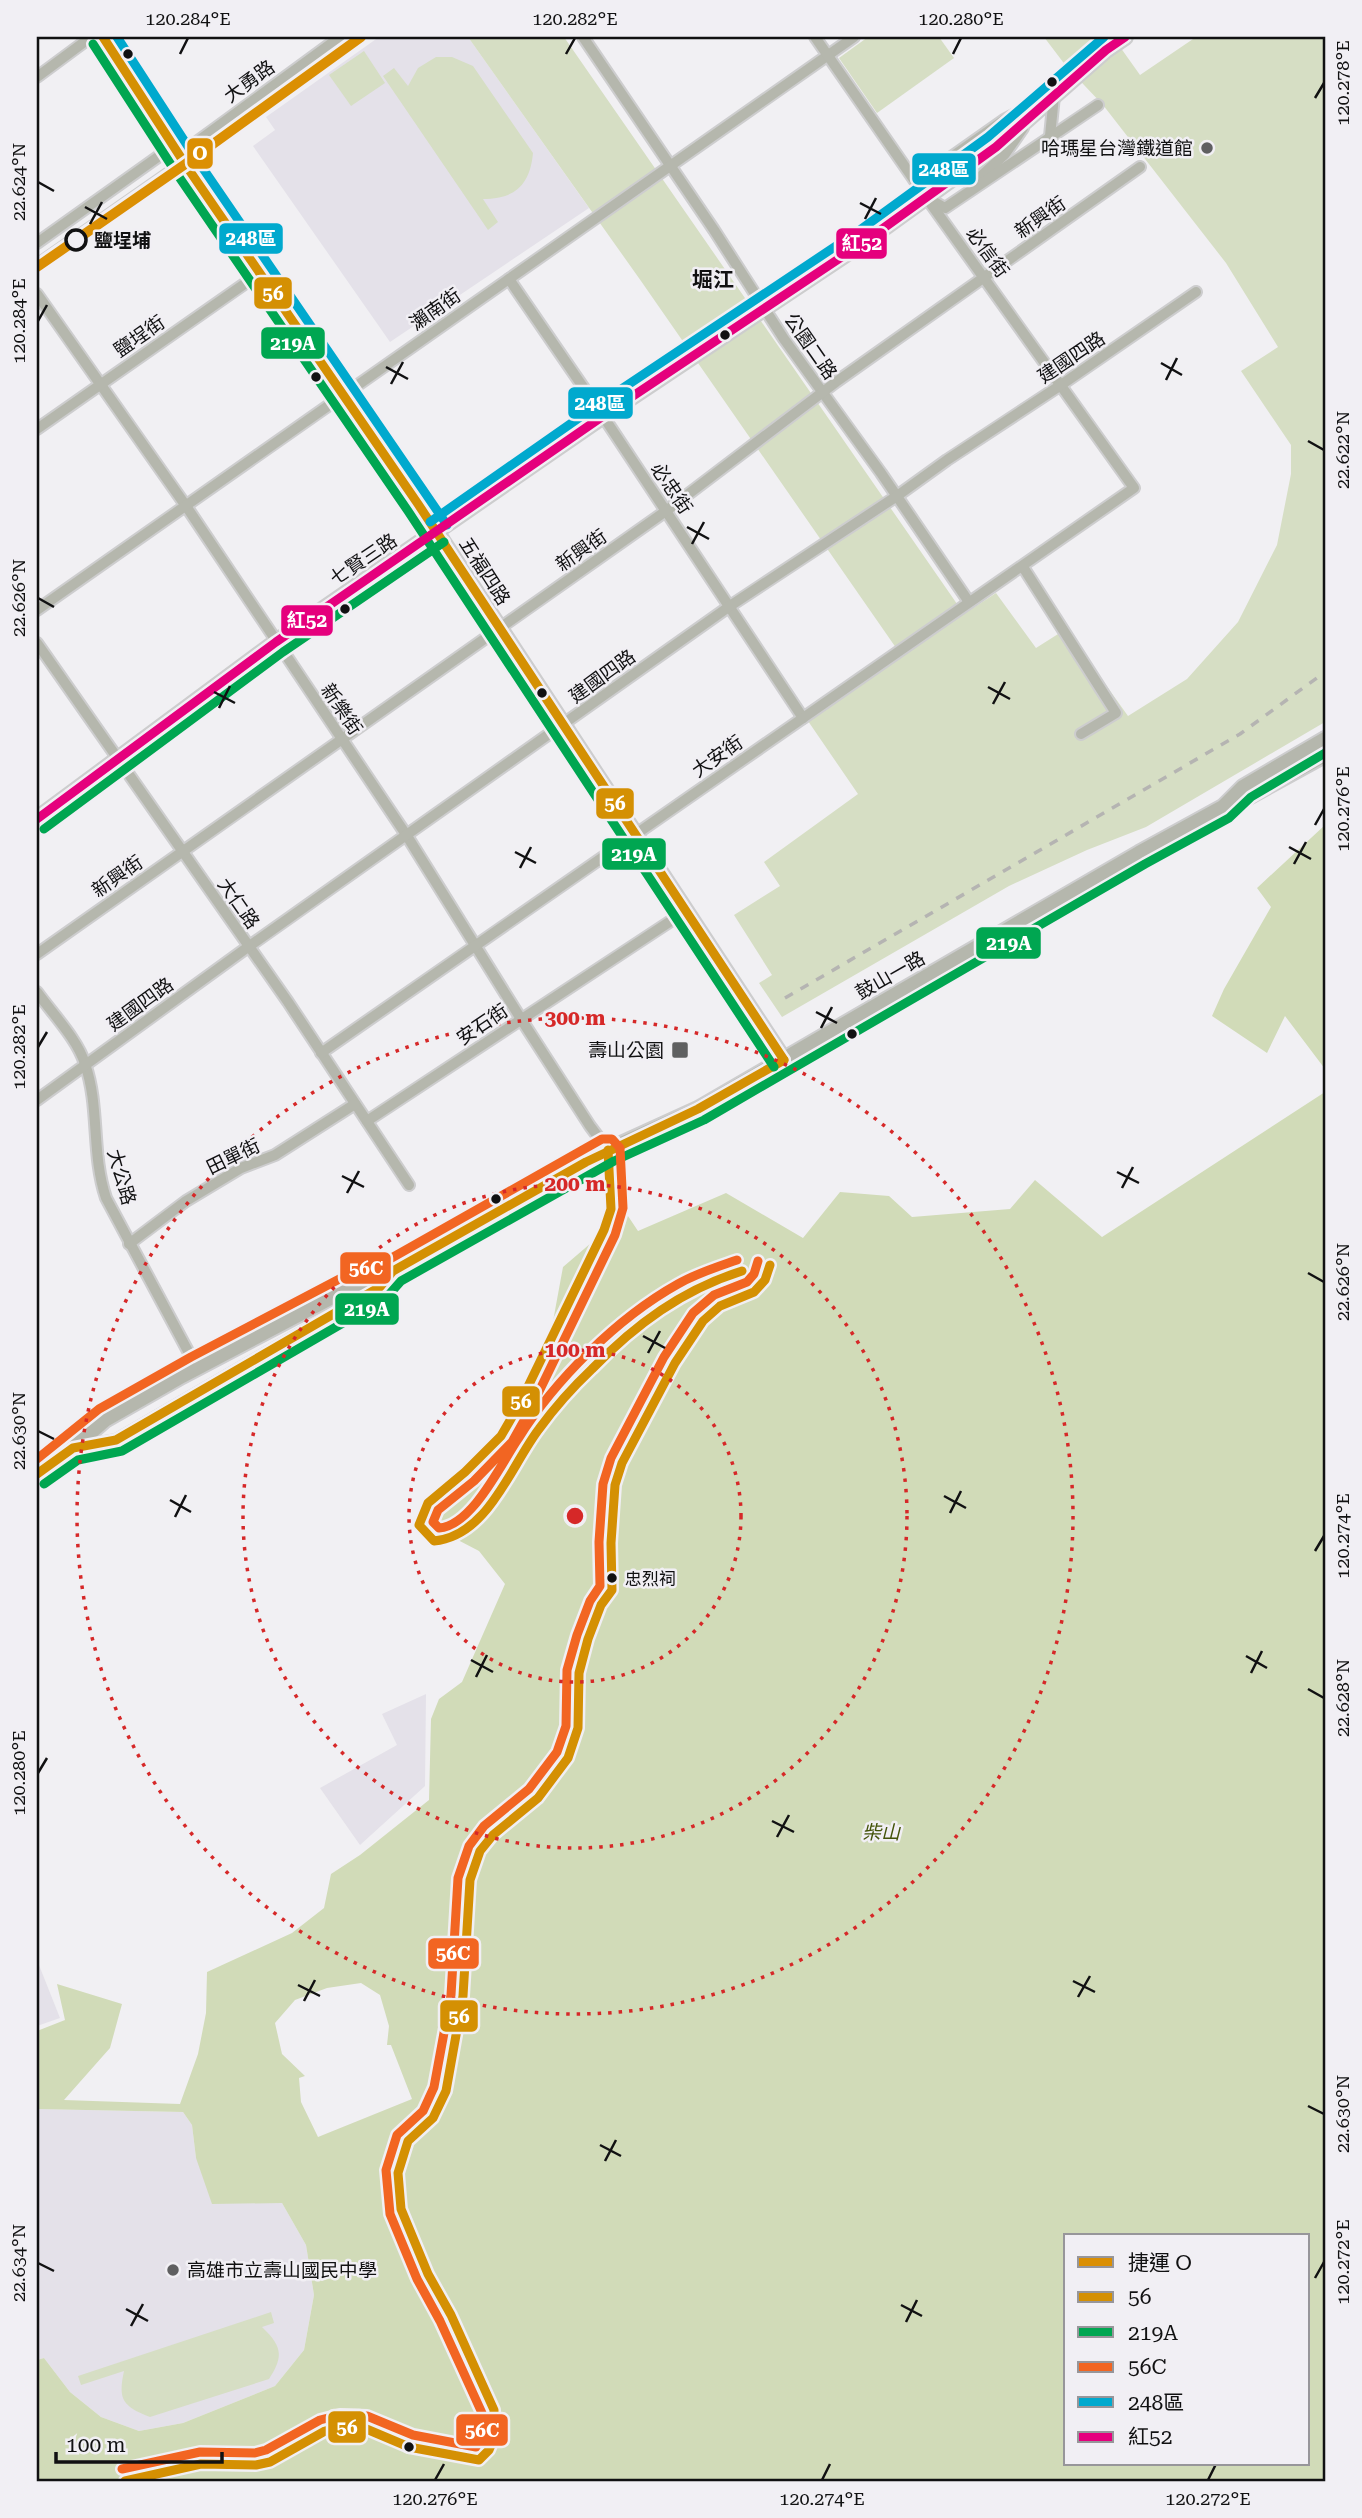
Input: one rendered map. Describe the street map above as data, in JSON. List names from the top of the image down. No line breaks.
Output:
{"streets":{"street":["大勇路","新興街","必信街","瀨南街","鹽埕街","公園二路","建國四路","必忠街","七賢三路","五福四路","新樂街","大安街","大仁路","鼓山一路","安石街","田單街","大公路"]},"crossings":[["大勇路","五福四路"],["新興街","必信街"],["新興街","公園二路"],["新興街","必忠街"],["新興街","五福四路"],["新興街","新樂街"],["新興街","大仁路"],["必信街","瀨南街"],["必信街","建國四路"],["必信街","七賢三路"],["必信街","大安街"],["瀨南街","公園二路"],["瀨南街","必忠街"],["瀨南街","五福四路"],["瀨南街","新樂街"],["鹽埕街","五福四路"],["鹽埕街","新樂街"],["公園二路","建國四路"],["公園二路","七賢三路"],["公園二路","大安街"],["建國四路","必忠街"],["建國四路","五福四路"],["建國四路","新樂街"],["建國四路","大仁路"],["建國四路","大公路"],["必忠街","七賢三路"],["必忠街","大安街"],["七賢三路","五福四路"],["七賢三路","新樂街"],["七賢三路","大仁路"],["五福四路","大安街"],["五福四路","鼓山一路"],["五福四路","安石街"],["新樂街","大安街"],["新樂街","鼓山一路"],["新樂街","安石街"],["大安街","大仁路"],["大仁路","安石街"],["大仁路","田單街"],["鼓山一路","大公路"],["田單街","大公路"]],"districts":["堀江"],"parks":["柴山"],"places":{"other":["哈瑪星台灣鐵道館","鹽埕埔","忠烈祠","高雄市立壽山國民中學"],"transit":["壽山公園"]},"lines":["metro line O","transit line 56","transit line 248區","transit line 紅52","transit line 219A","transit line 56C"],"legend":["捷運 O","56","219A","56C","248區","紅52"],"scale_bar":"100 m","coordinates":["120.284°E","120.282°E","120.280°E","120.278°E","22.624°N","22.622°N","22.626°N","120.276°E","22.630°N","120.274°E","22.628°N","120.272°E","22.634°N"],"rings":["300 m","200 m","100 m"]}
